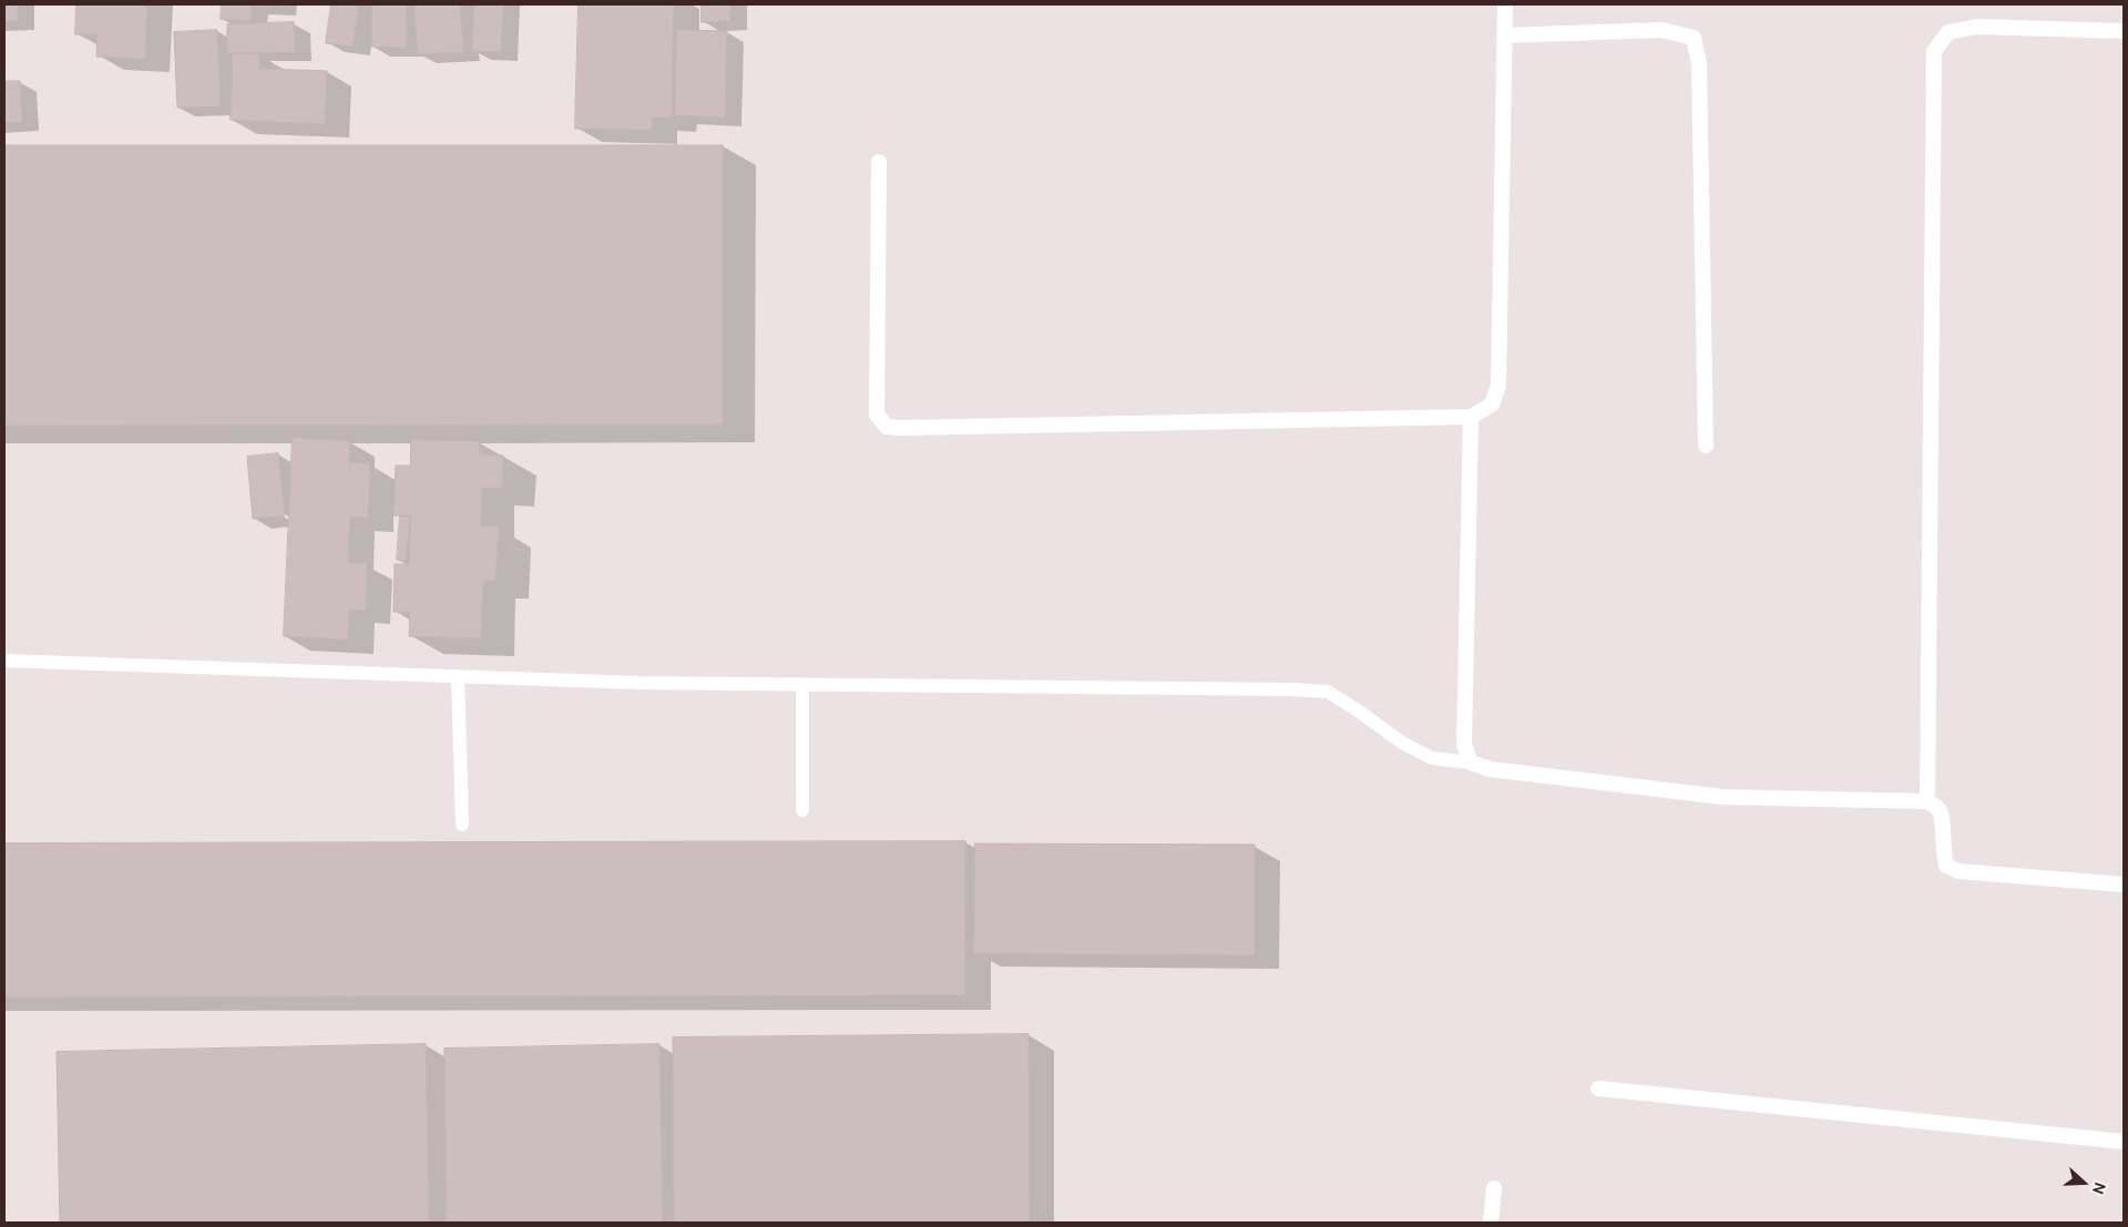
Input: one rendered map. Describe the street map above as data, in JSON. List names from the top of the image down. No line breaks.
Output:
{"north":"right"}
